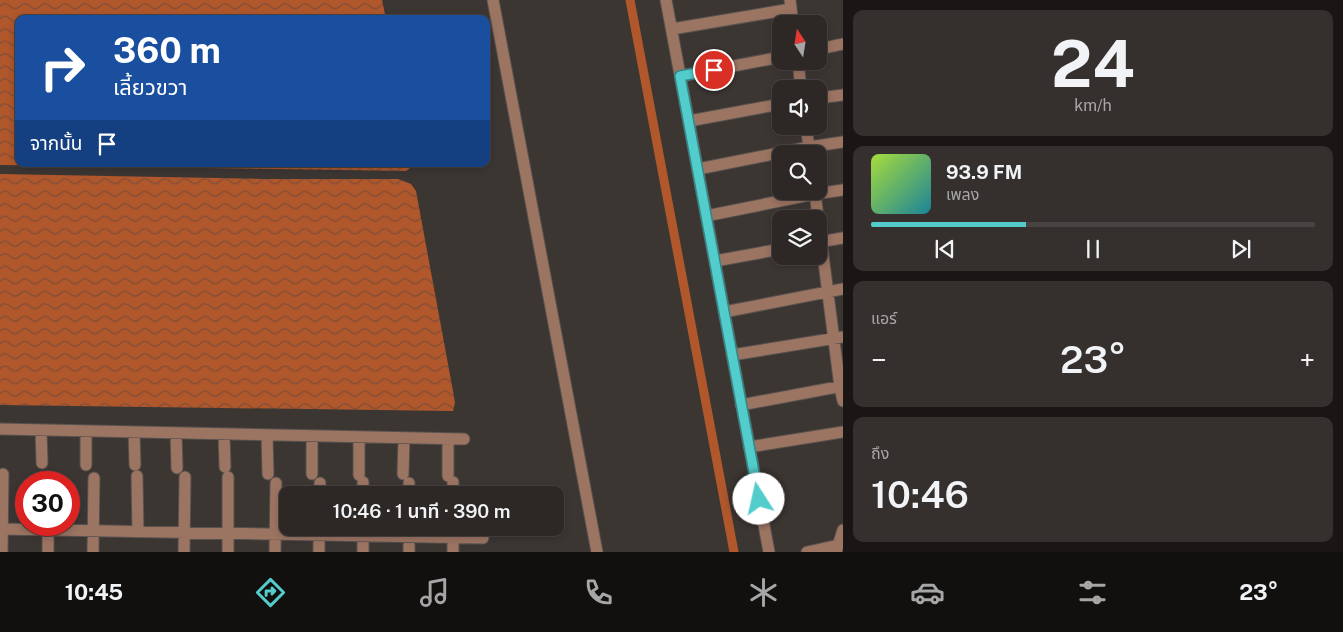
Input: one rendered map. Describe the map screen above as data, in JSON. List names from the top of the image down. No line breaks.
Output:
{"north":"top","page":{"tile":[["24","km/h"],"แอร์",["ถึง","10:46"]],"turn":["360 m","เลี้ยวขวา"],"then":"จากนั้น","song":["93.9 FM","เพลง"],"heat":["−","23°","+"],"limit":"30","trip":"10:46 · 1 นาที · 390 m","tabs":["10:45","23°"]}}
